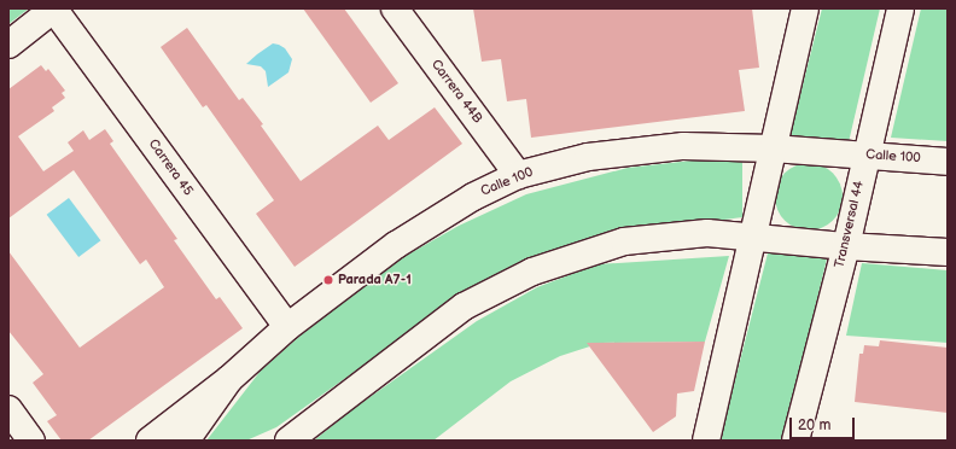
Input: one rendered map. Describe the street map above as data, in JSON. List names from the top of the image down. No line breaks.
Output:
{"streets":{"street":["Carrera 44B","Calle 100","Carrera 45","Transversal 44"]},"crossings":[["Carrera 44B","Calle 100"],["Calle 100","Carrera 45"],["Calle 100","Transversal 44"]],"places":["Parada A7-1"],"scale_bar":"20 m"}
